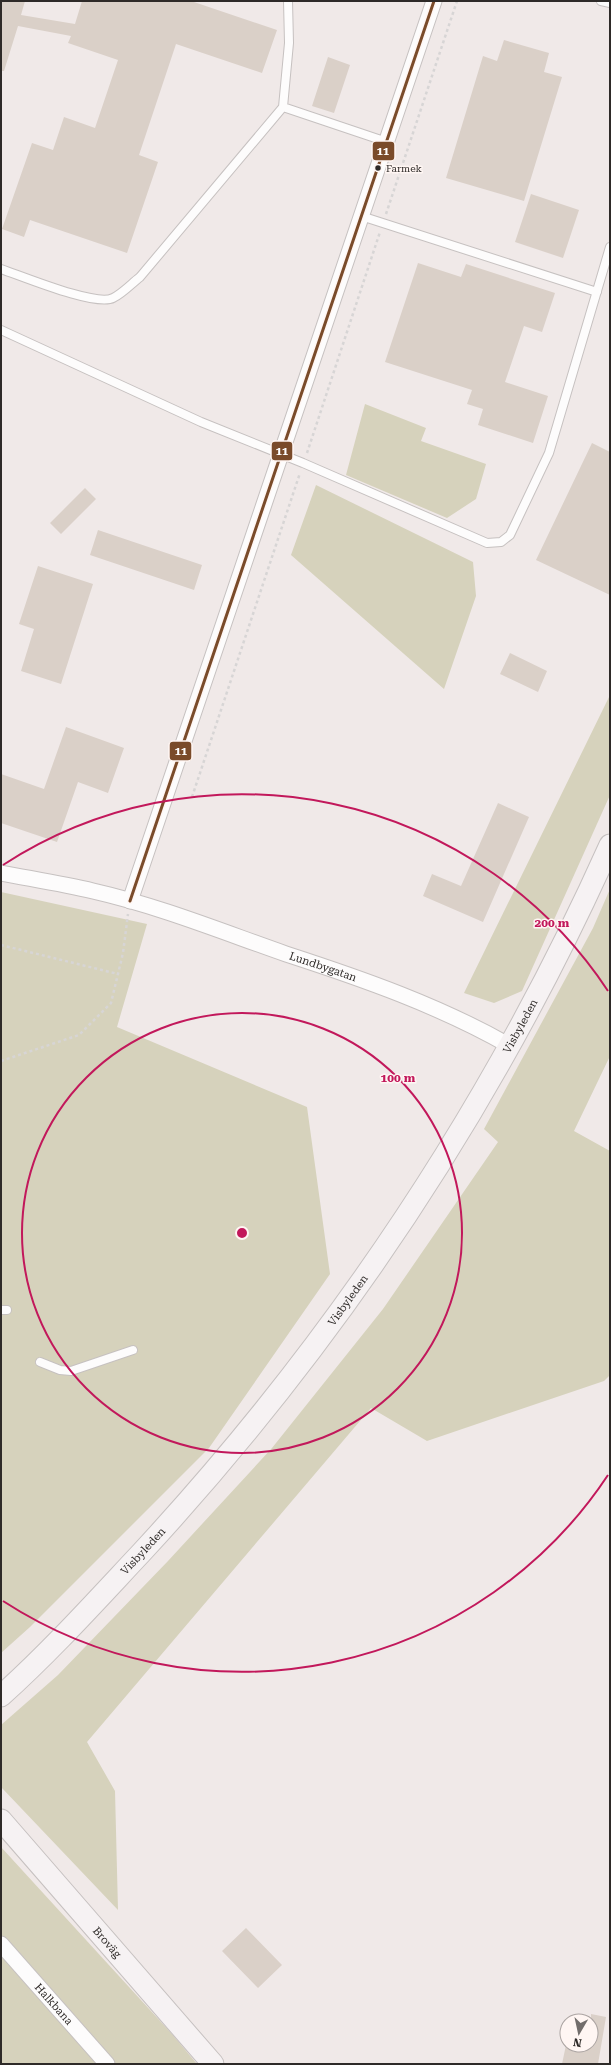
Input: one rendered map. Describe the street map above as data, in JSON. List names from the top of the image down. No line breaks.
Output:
{"streets":{"main road":["Visbyleden","Broväg"],"street":["Lundbygatan","Halkbana"]},"crossings":[["Lundbygatan","Visbyleden"]],"places":["Farmek"],"lines":["transit line 11"],"north":"bottom","rings":["200 m","100 m"]}
